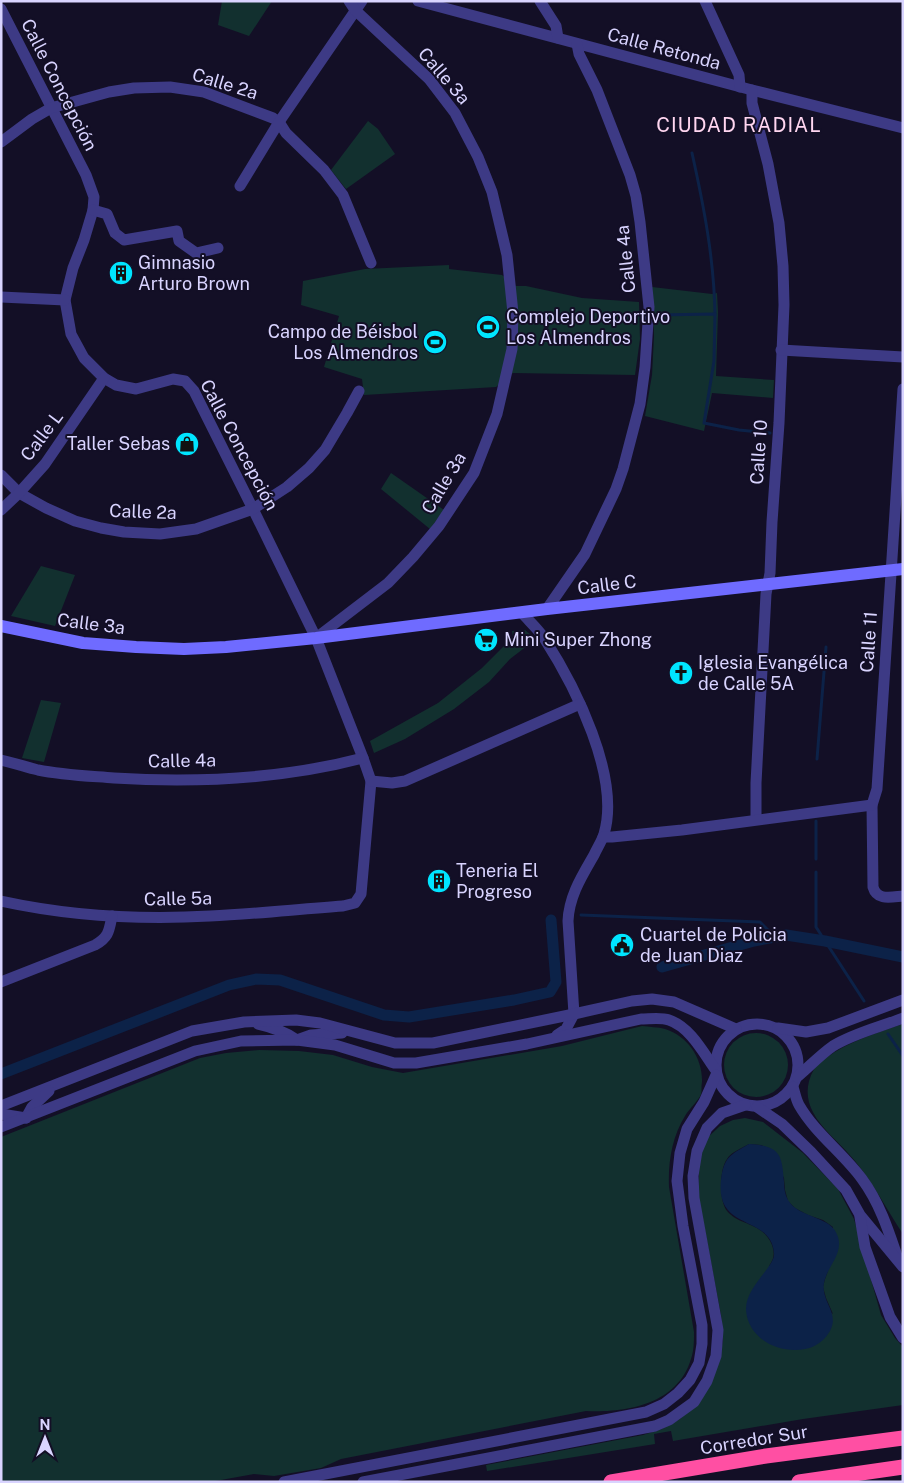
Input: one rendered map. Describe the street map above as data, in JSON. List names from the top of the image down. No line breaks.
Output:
{"streets":{"highway":["Corredor Sur"],"street":["Calle Retonda","Calle 3a","Calle 2a","Calle Concepción","Calle 4a","Calle L","Calle 10","Calle C","Calle 11","Calle 5a"]},"crossings":[["Calle Retonda","Calle 4a"],["Calle Retonda","Calle 10"],["Calle 3a","Calle Concepción"],["Calle 3a","Calle C"],["Calle 2a","Calle Concepción"],["Calle 2a","Calle L"],["Calle Concepción","Calle 4a"],["Calle Concepción","Calle L"],["Calle Concepción","Calle C"],["Calle Concepción","Calle 5a"],["Calle 4a","Calle C"],["Calle 10","Calle C"],["Calle C","Calle 11"]],"districts":["CIUDAD RADIAL"],"places":{"building":["Gimnasio Arturo Brown","Teneria El Progreso"],"sports":["Complejo Deportivo Los Almendros","Campo de Béisbol Los Almendros"],"shop":["Taller Sebas"],"supermarket":["Mini Super Zhong"],"church":["Iglesia Evangélica de Calle 5A"],"public building":["Cuartel de Policia de Juan Diaz"]},"north":"top"}
